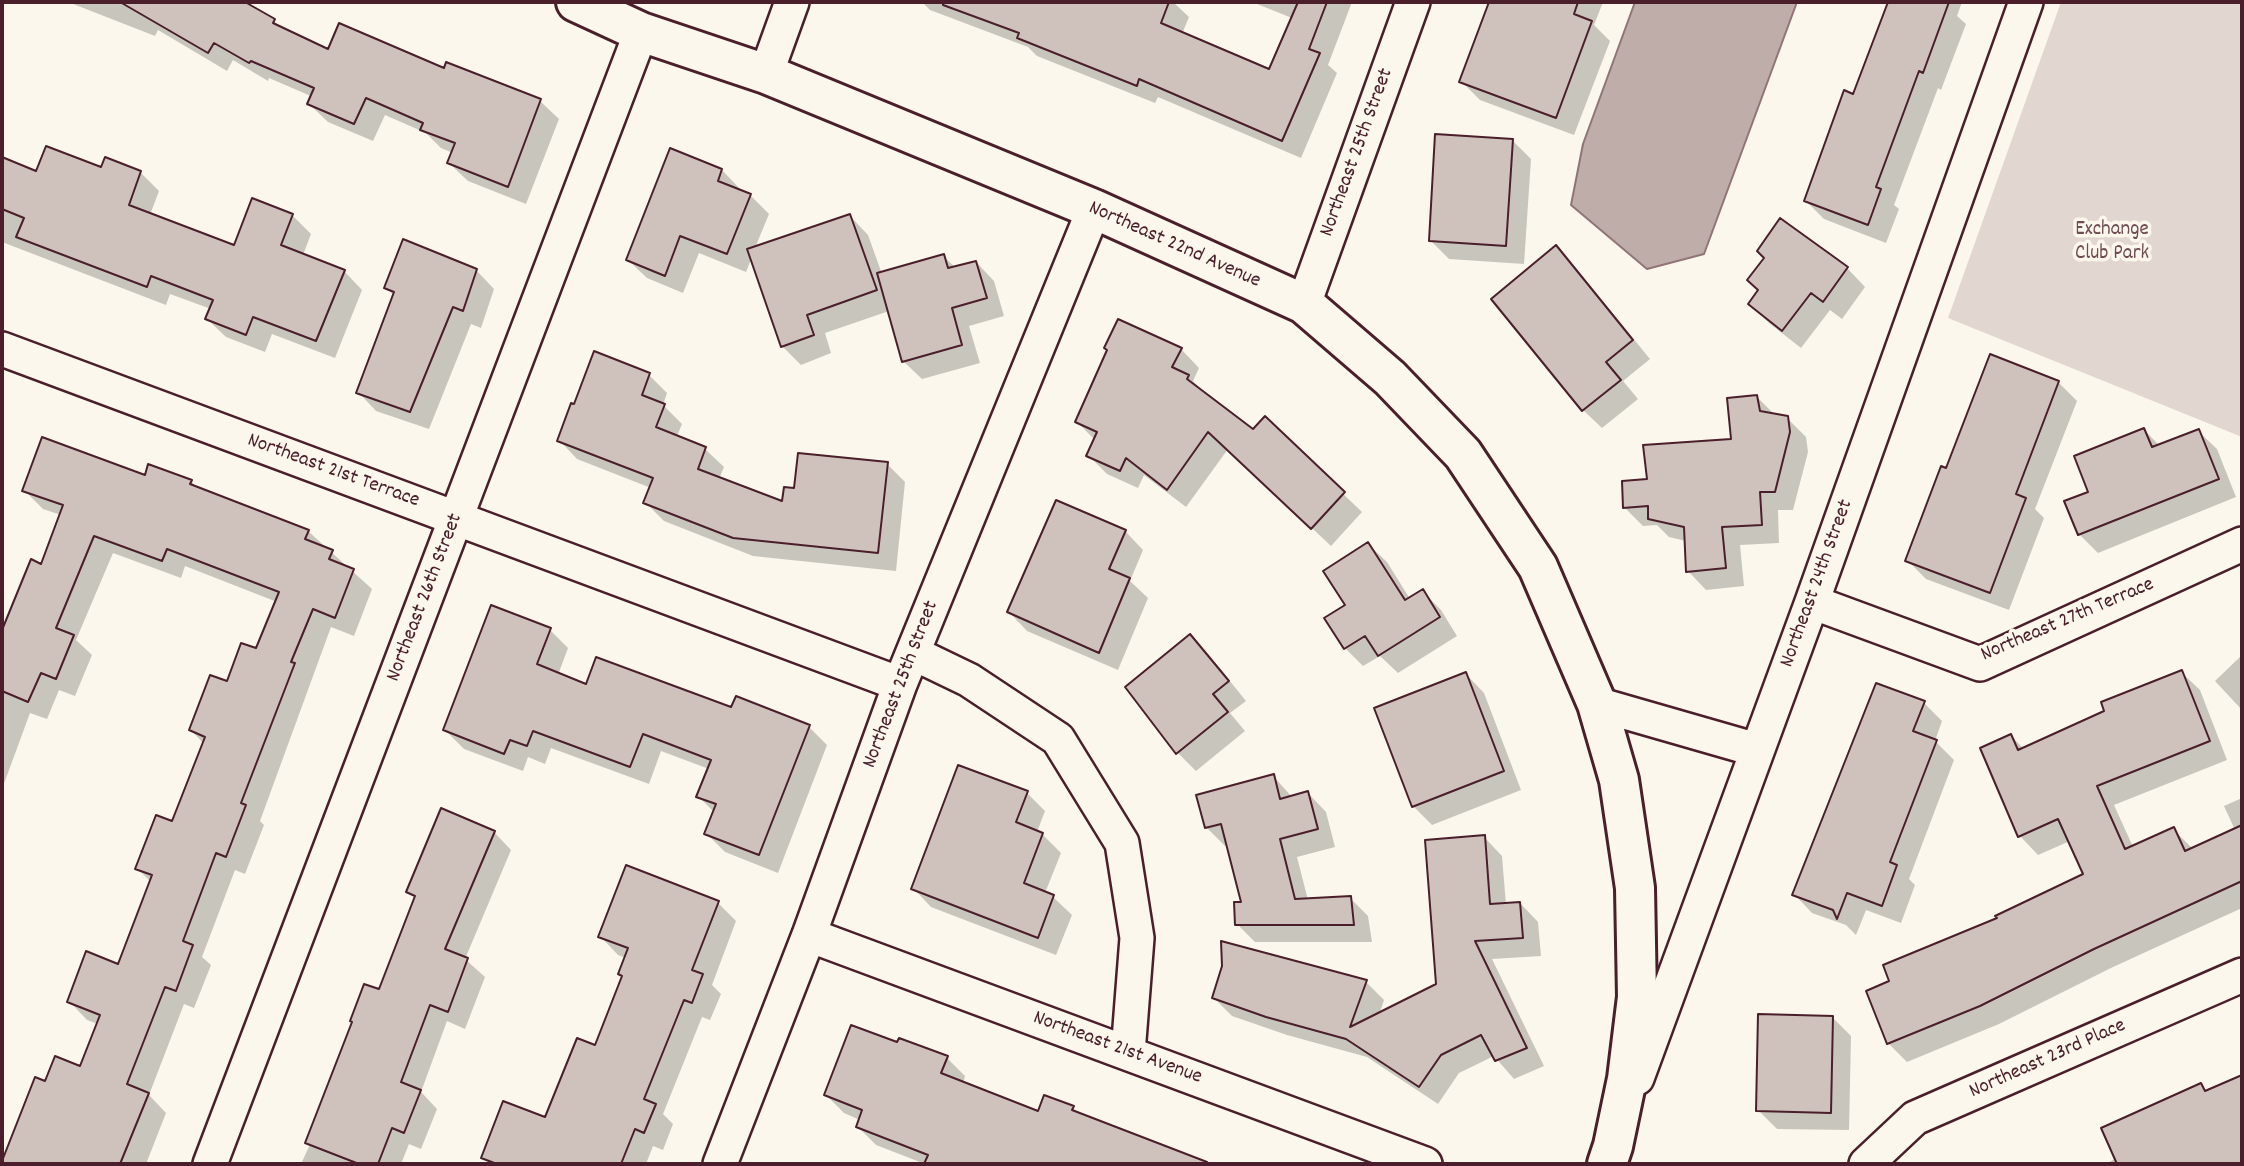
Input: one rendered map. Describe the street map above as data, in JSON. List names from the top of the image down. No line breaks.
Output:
{"streets":{"street":["Northeast 25th Street","Northeast 22nd Avenue","Northeast 21st Terrace","Northeast 24th Street","Northeast 26th Street","Northeast 27th Terrace","Northeast 21st Avenue","Northeast 23rd Place"]},"crossings":[["Northeast 25th Street","Northeast 22nd Avenue"],["Northeast 25th Street","Northeast 21st Terrace"],["Northeast 25th Street","Northeast 21st Avenue"],["Northeast 22nd Avenue","Northeast 24th Street"],["Northeast 22nd Avenue","Northeast 26th Street"],["Northeast 21st Terrace","Northeast 26th Street"],["Northeast 24th Street","Northeast 27th Terrace"]],"parks":["Exchange Club Park"]}
